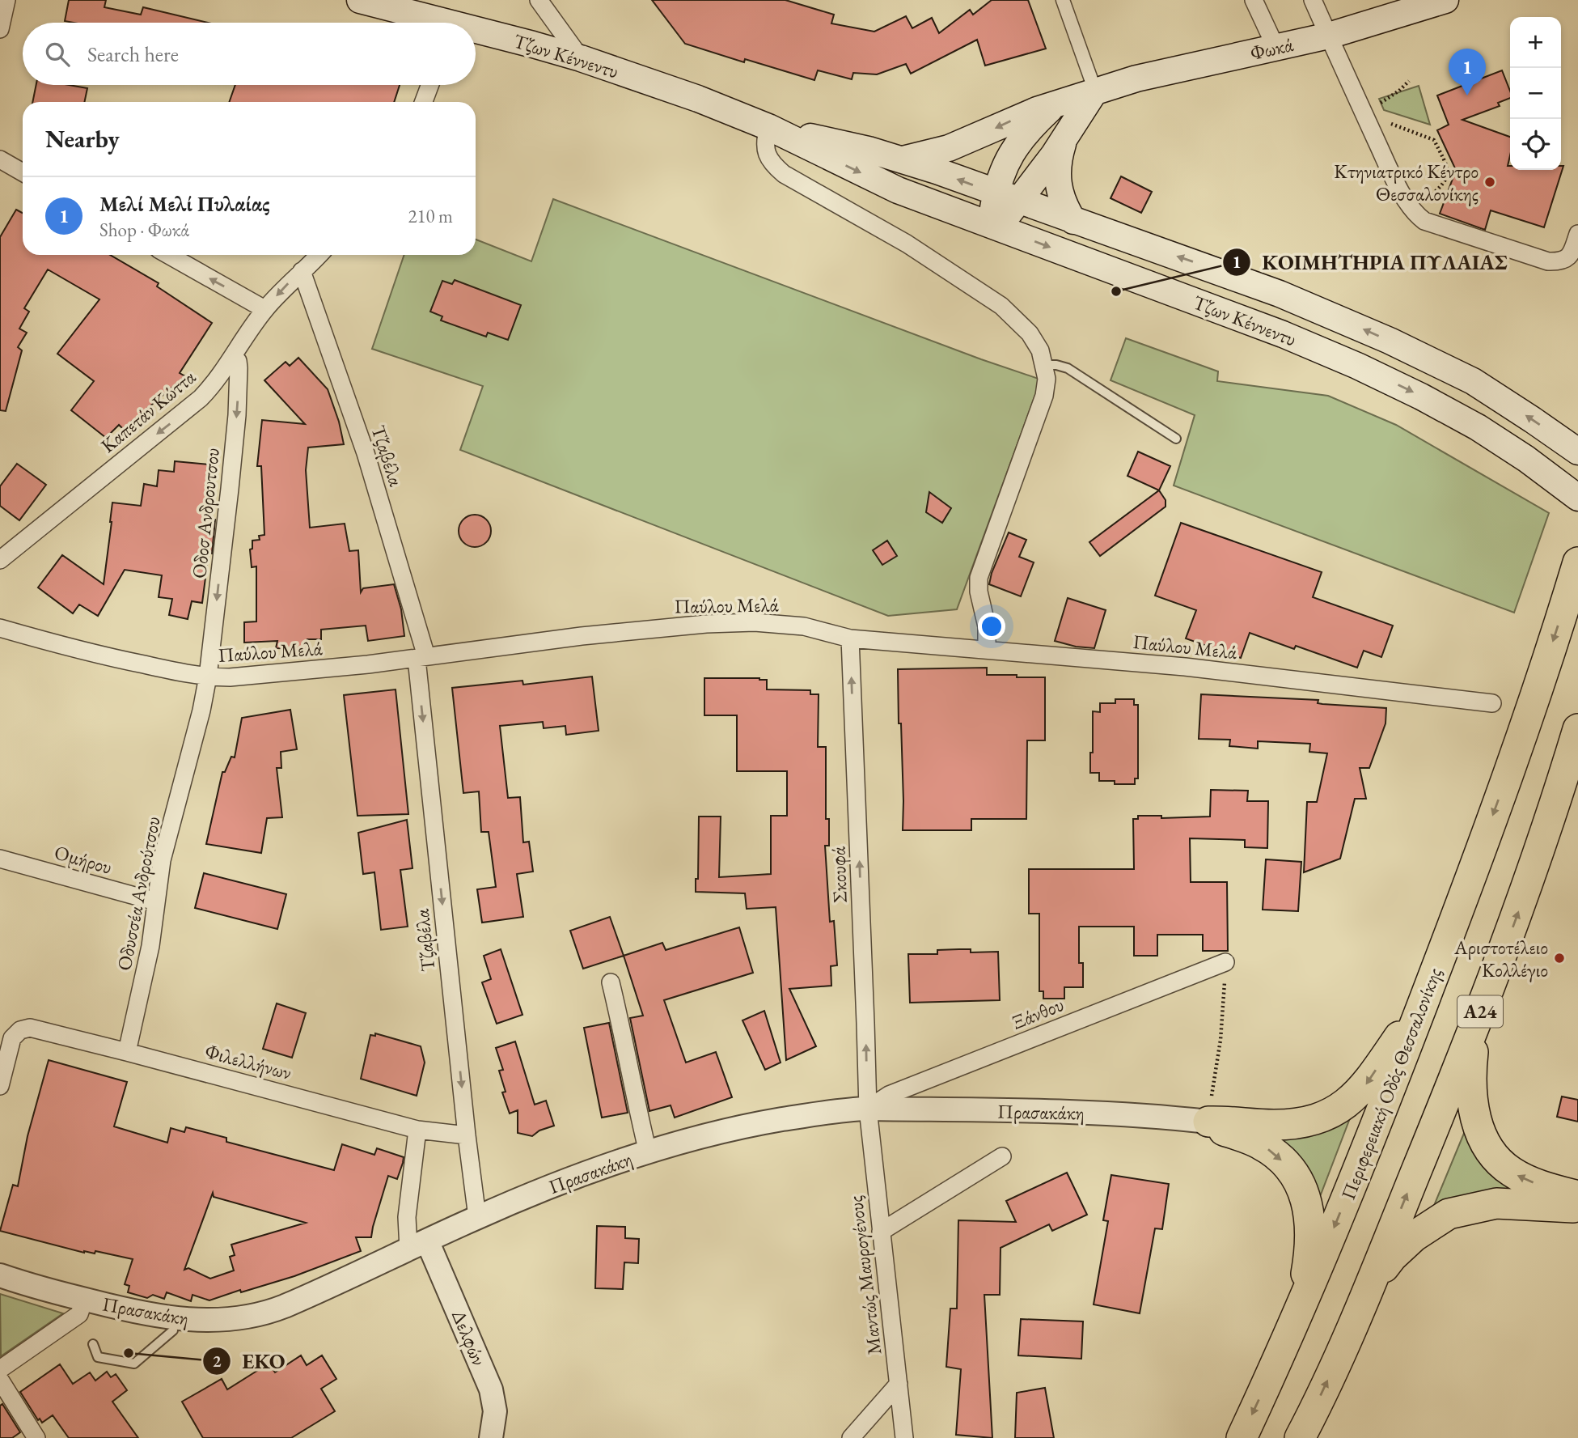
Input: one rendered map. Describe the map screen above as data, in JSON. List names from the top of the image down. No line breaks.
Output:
{"streets":{"highway":["Α24","Περιφερειακή Οδός Θεσσαλονίκης"],"main road":["Φωκά","Τζων Κέννεντυ"],"street":["Καπετάν Κώττα","Τζαβέλα","Οδοσ Ανδρουτσου","Παύλου Μελά","Ομήρου","Σκουφά","Οδυσσέα Ανδρούτσου","Ξάνθου","Φιλελλήνων","Πρασακάκη","Μαντώς Μαυρογένους","Δελφών"]},"crossings":[["Φωκά","Τζων Κέννεντυ"],["Καπετάν Κώττα","Τζαβέλα"],["Καπετάν Κώττα","Οδοσ Ανδρουτσου"],["Τζαβέλα","Παύλου Μελά"],["Τζαβέλα","Φιλελλήνων"],["Τζαβέλα","Πρασακάκη"],["Οδοσ Ανδρουτσου","Παύλου Μελά"],["Οδοσ Ανδρουτσου","Οδυσσέα Ανδρούτσου"],["Παύλου Μελά","Σκουφά"],["Παύλου Μελά","Οδυσσέα Ανδρούτσου"],["Ομήρου","Οδυσσέα Ανδρούτσου"],["Σκουφά","Ξάνθου"],["Σκουφά","Πρασακάκη"],["Σκουφά","Μαντώς Μαυρογένους"],["Οδυσσέα Ανδρούτσου","Φιλελλήνων"],["Ξάνθου","Πρασακάκη"],["Ξάνθου","Μαντώς Μαυρογένους"],["Πρασακάκη","Μαντώς Μαυρογένους"],["Πρασακάκη","Δελφών"]],"one_way":["Καπετάν Κώττα","Τζαβέλα","Οδοσ Ανδρουτσου","Σκουφά"],"places":["Κτηνιατρικό Κέντρο Θεσσαλονίκης","ΚΟΙΜΗΤΗΡΙΑ ΠΥΛΑΙΑΣ","Αριστοτέλειο Κολλέγιο","EKO"],"page":{"map_buttons":["+","−"],"search":"Search here","pins":"1","heading":"Nearby","list":[{"mark":"1","name":"Μελί Μελί Πυλαίας","note":"Shop · Φωκά","value":"210 m"}]}}
